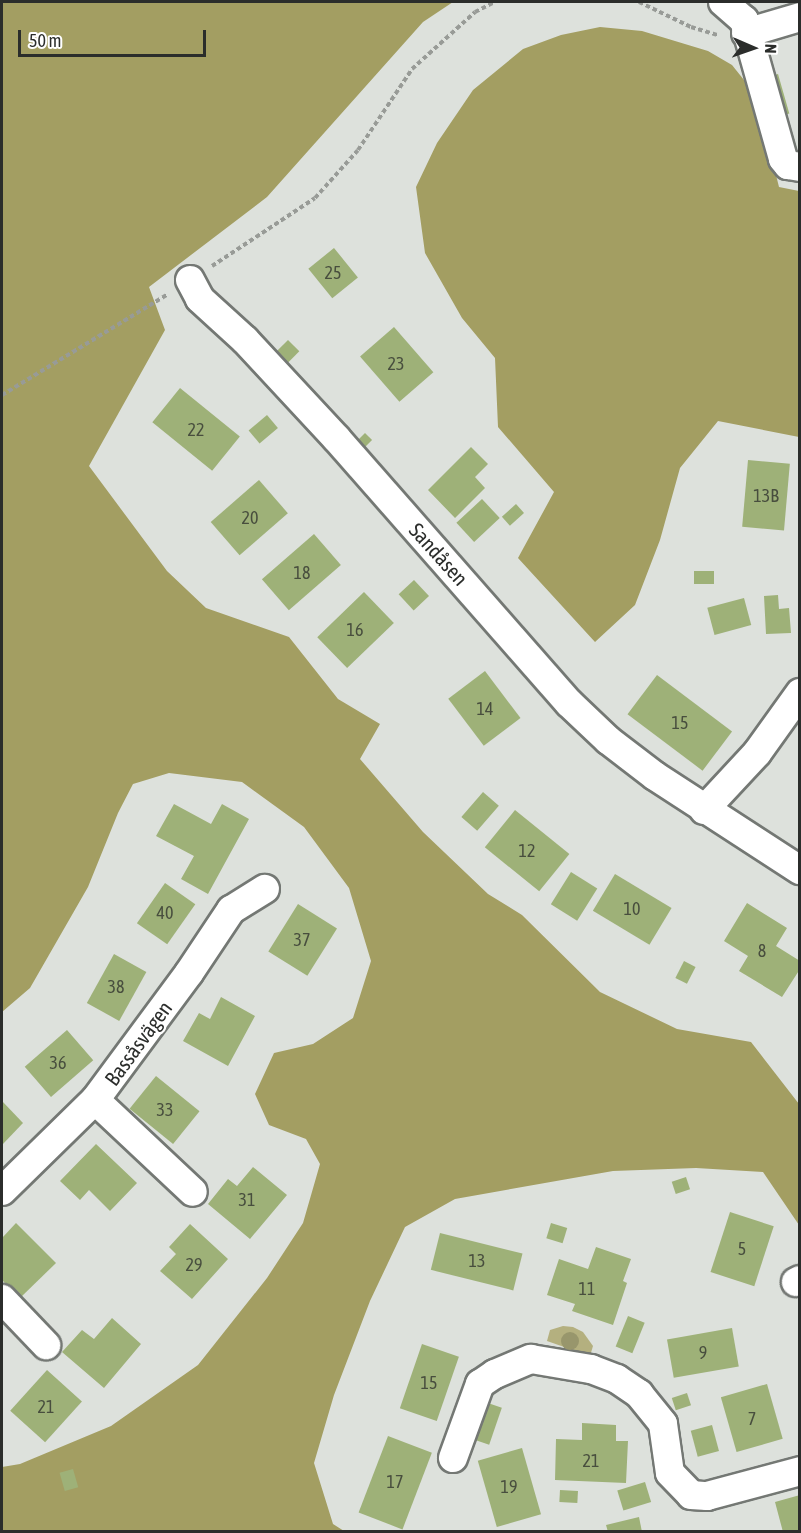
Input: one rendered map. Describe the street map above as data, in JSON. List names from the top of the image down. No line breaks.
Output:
{"streets":{"street":["Sandåsen","Bassåsvägen"]},"house_numbers":["25","23","22","13B","20","18","16","14","15","12","10","40","37","8","38","36","33","31","5","13","29","11","9","15","21","7","21","17","19"],"scale_bar":"50 m","north":"right"}
